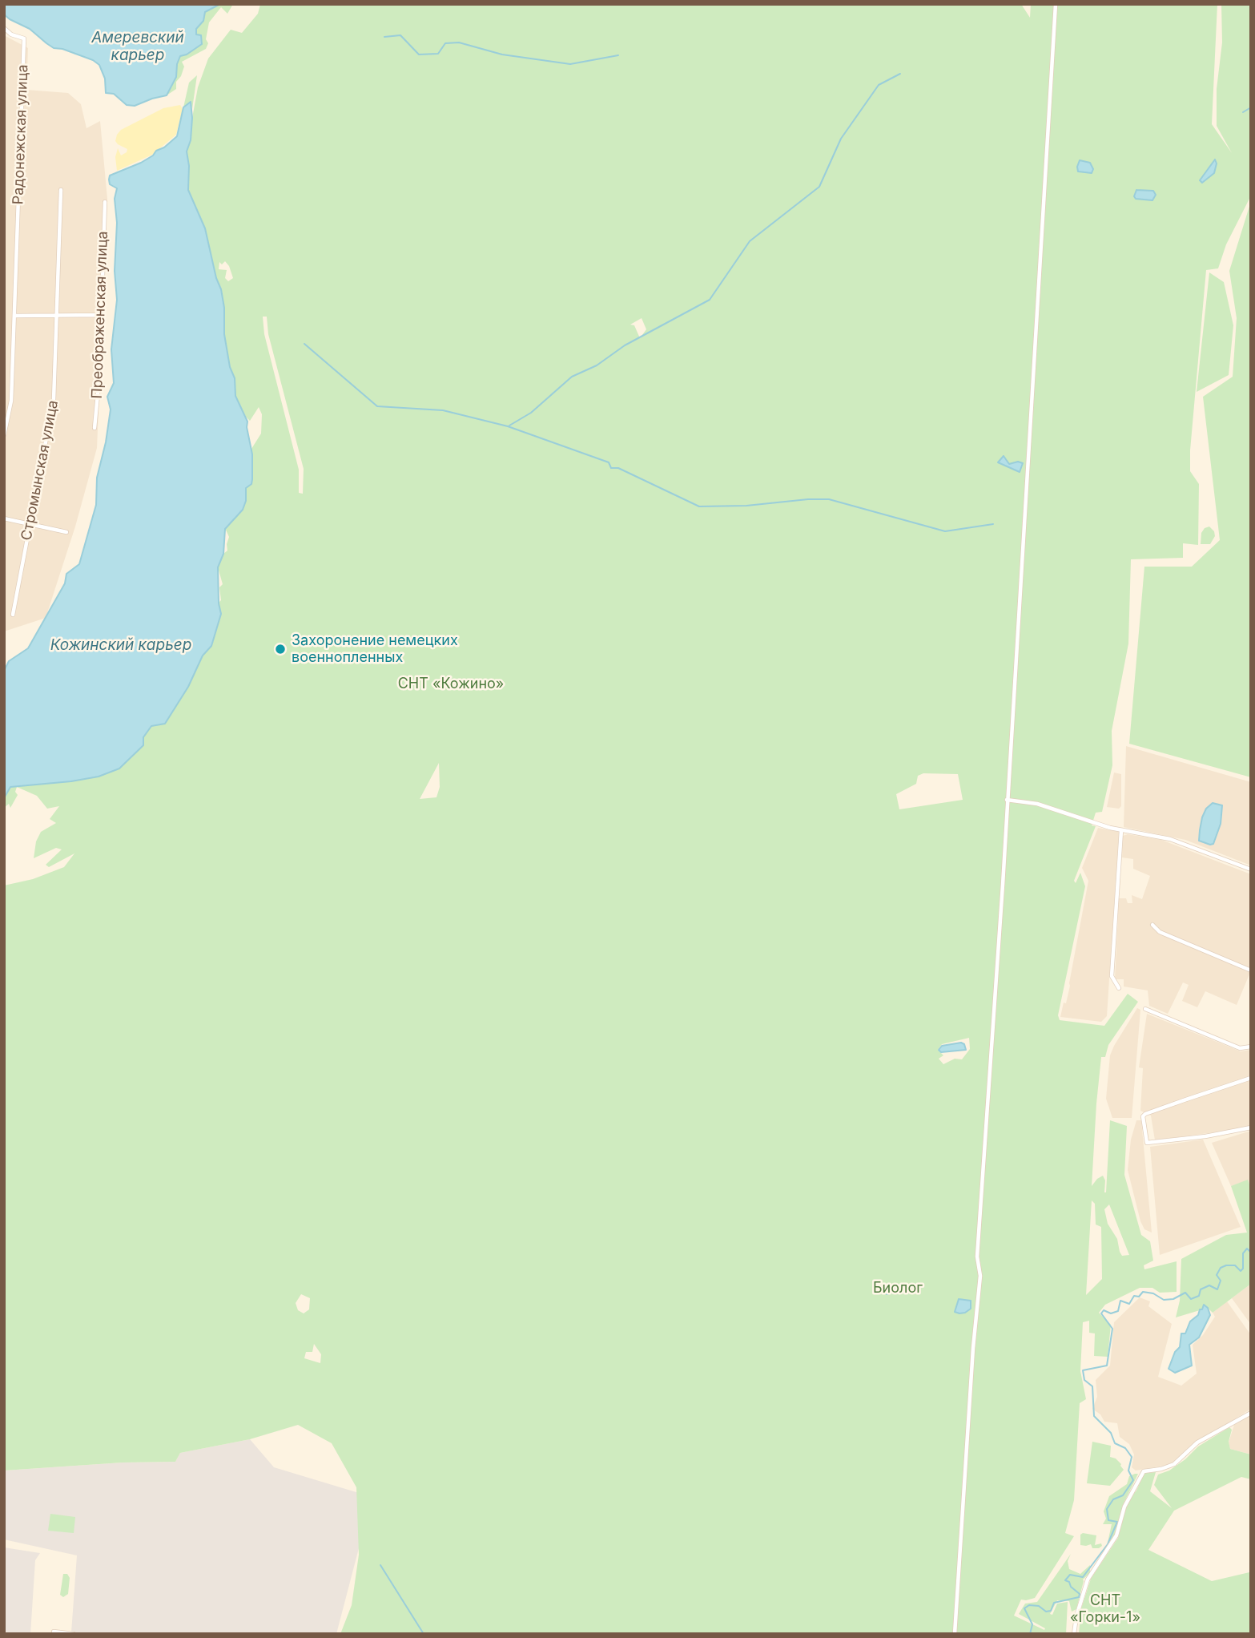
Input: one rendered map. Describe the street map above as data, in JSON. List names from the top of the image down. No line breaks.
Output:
{"streets":{"street":["Радонежская улица","Преображенская улица","Стромынская улица"]},"water":["Амеревский карьер","Кожинский карьер"],"parks":["СНТ «Кожино»","Биолог","СНТ «Горки-1»"],"places":["Захоронение немецких военнопленных"]}
